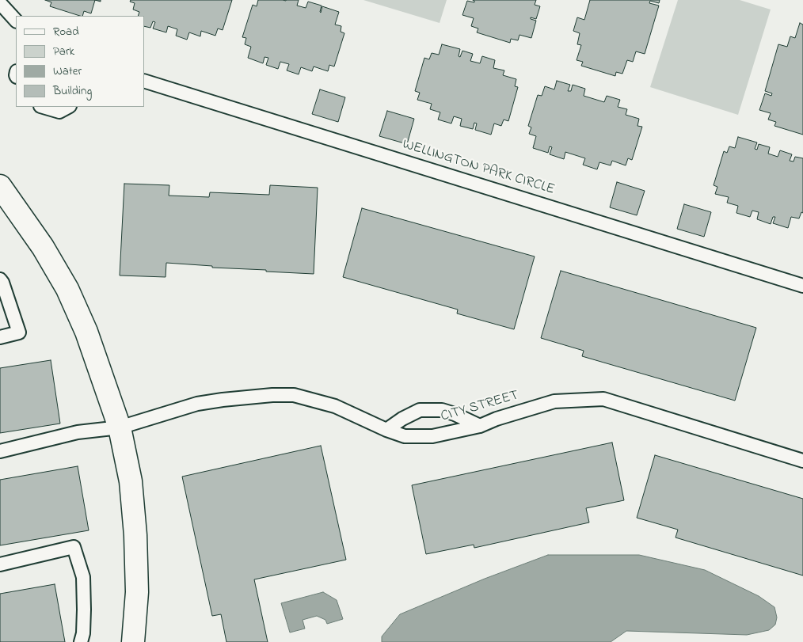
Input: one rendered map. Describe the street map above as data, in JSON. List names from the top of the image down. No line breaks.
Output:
{"streets":{"lane":["WELLINGTON PARK CIRCLE","CITY STREET"]},"legend":["Road","Park","Water","Building"]}
